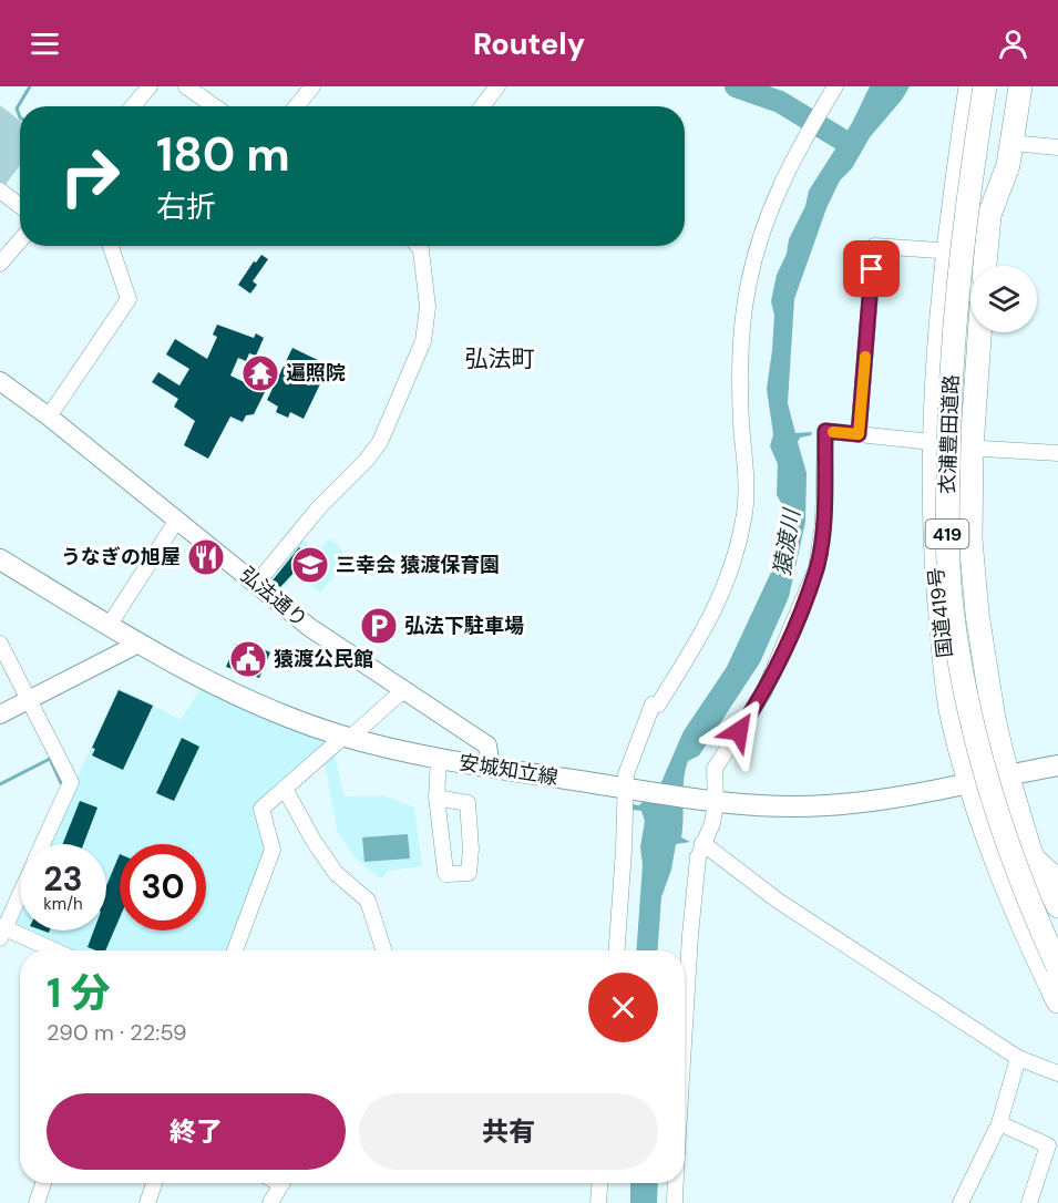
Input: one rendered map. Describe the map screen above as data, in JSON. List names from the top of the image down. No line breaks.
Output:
{"streets":{"highway":["衣浦豊田道路","419","国道419号"],"main road":["安城知立線"],"street":["弘法通り"]},"crossings":[["弘法通り","安城知立線"],["国道419号","安城知立線"]],"districts":["弘法町"],"water":["猿渡川"],"places":{"temple":["遍照院"],"restaurant":["うなぎの旭屋"],"school or university":["三幸会 猿渡保育園"],"parking":["弘法下駐車場"],"public building":["猿渡公民館"]},"page":{"header":"Routely","turn":["180 m","右折"],"speed":"23 km/h","limit":"30","heading":["1 分","290 m · 22:59"],"buttons":["終了","共有"]}}
